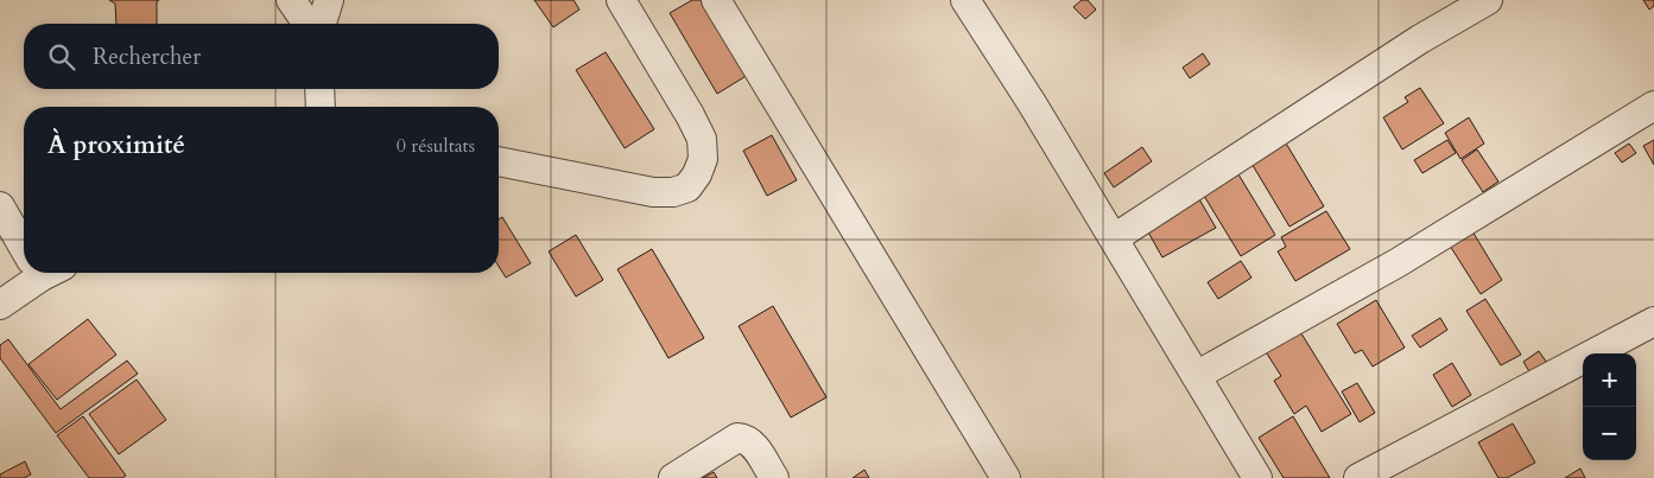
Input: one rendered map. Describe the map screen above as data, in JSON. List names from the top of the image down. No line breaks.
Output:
{"page":{"search":"Rechercher","heading":["À proximité","0 résultats"],"map_buttons":["+","−"]}}
